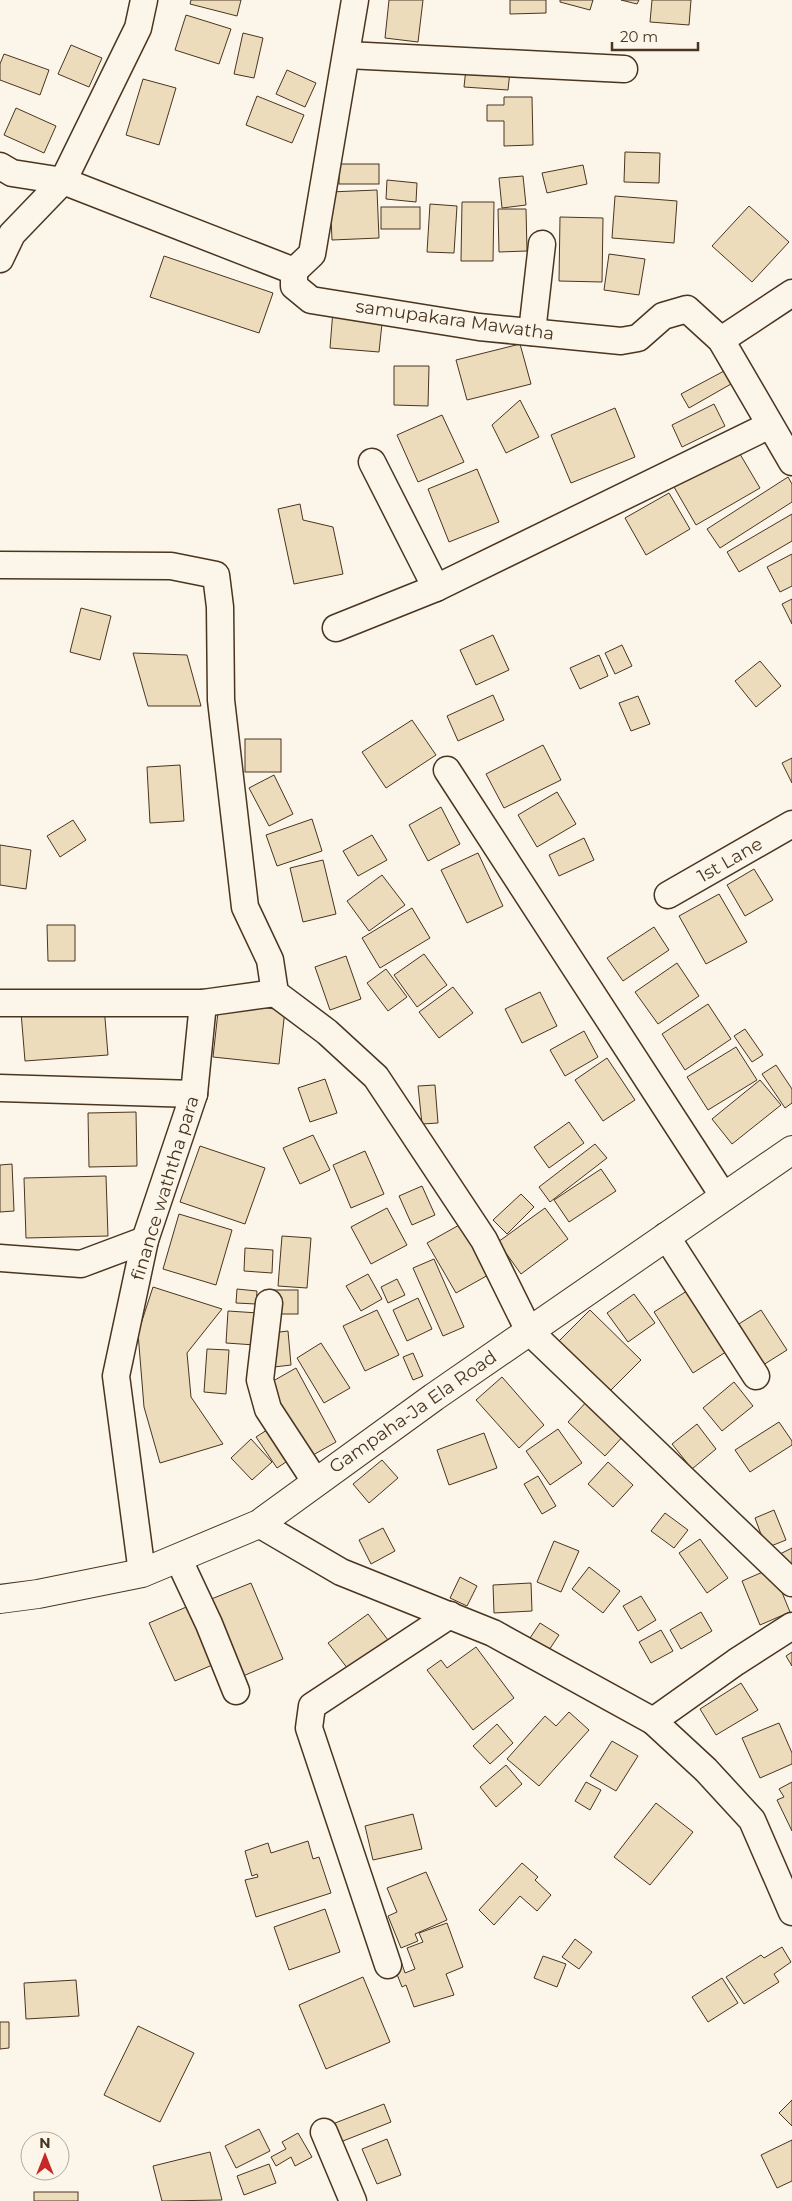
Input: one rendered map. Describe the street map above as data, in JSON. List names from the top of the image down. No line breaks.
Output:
{"streets":{"highway":["Gampaha-Ja Ela Road"],"street":["samupakara Mawatha","1st Lane","finance waththa para"]},"crossings":[["finance waththa para","Gampaha-Ja Ela Road"]],"scale_bar":"20 m","north":"top"}
